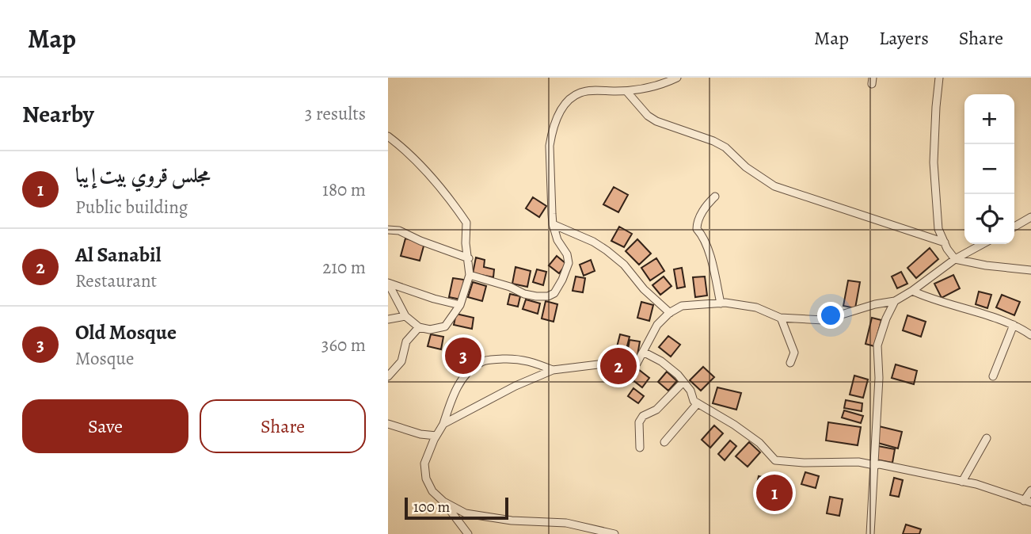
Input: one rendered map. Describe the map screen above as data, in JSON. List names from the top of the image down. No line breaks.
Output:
{"scale_bar":"100 m","page":{"header":"Map","nav":["Map","Layers","Share"],"heading":["Nearby","3 results"],"map_buttons":["+","−"],"list":[{"mark":"1","name":"مجلس قروي بيت إيبا","note":"Public building","value":"180 m"},{"mark":"2","name":"Al Sanabil","note":"Restaurant","value":"210 m"},{"mark":"3","name":"Old Mosque","note":"Mosque","value":"360 m"}],"pins":["3","2","1"],"buttons":["Save","Share"],"scale":"100 m"}}
